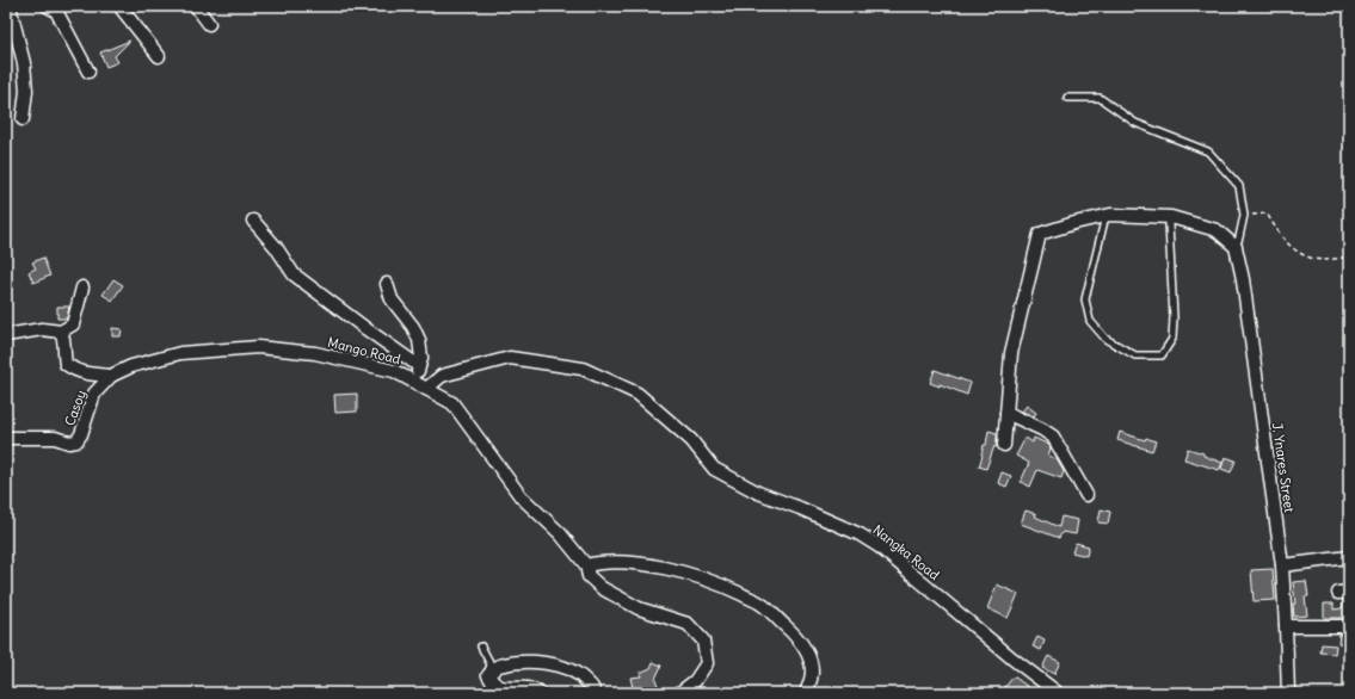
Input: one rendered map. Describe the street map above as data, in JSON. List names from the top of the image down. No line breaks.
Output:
{"streets":{"street":["Mango Road","Casoy","J. Ynares Street","Nangka Road"]},"crossings":[["Mango Road","Casoy"],["Mango Road","Nangka Road"]]}
